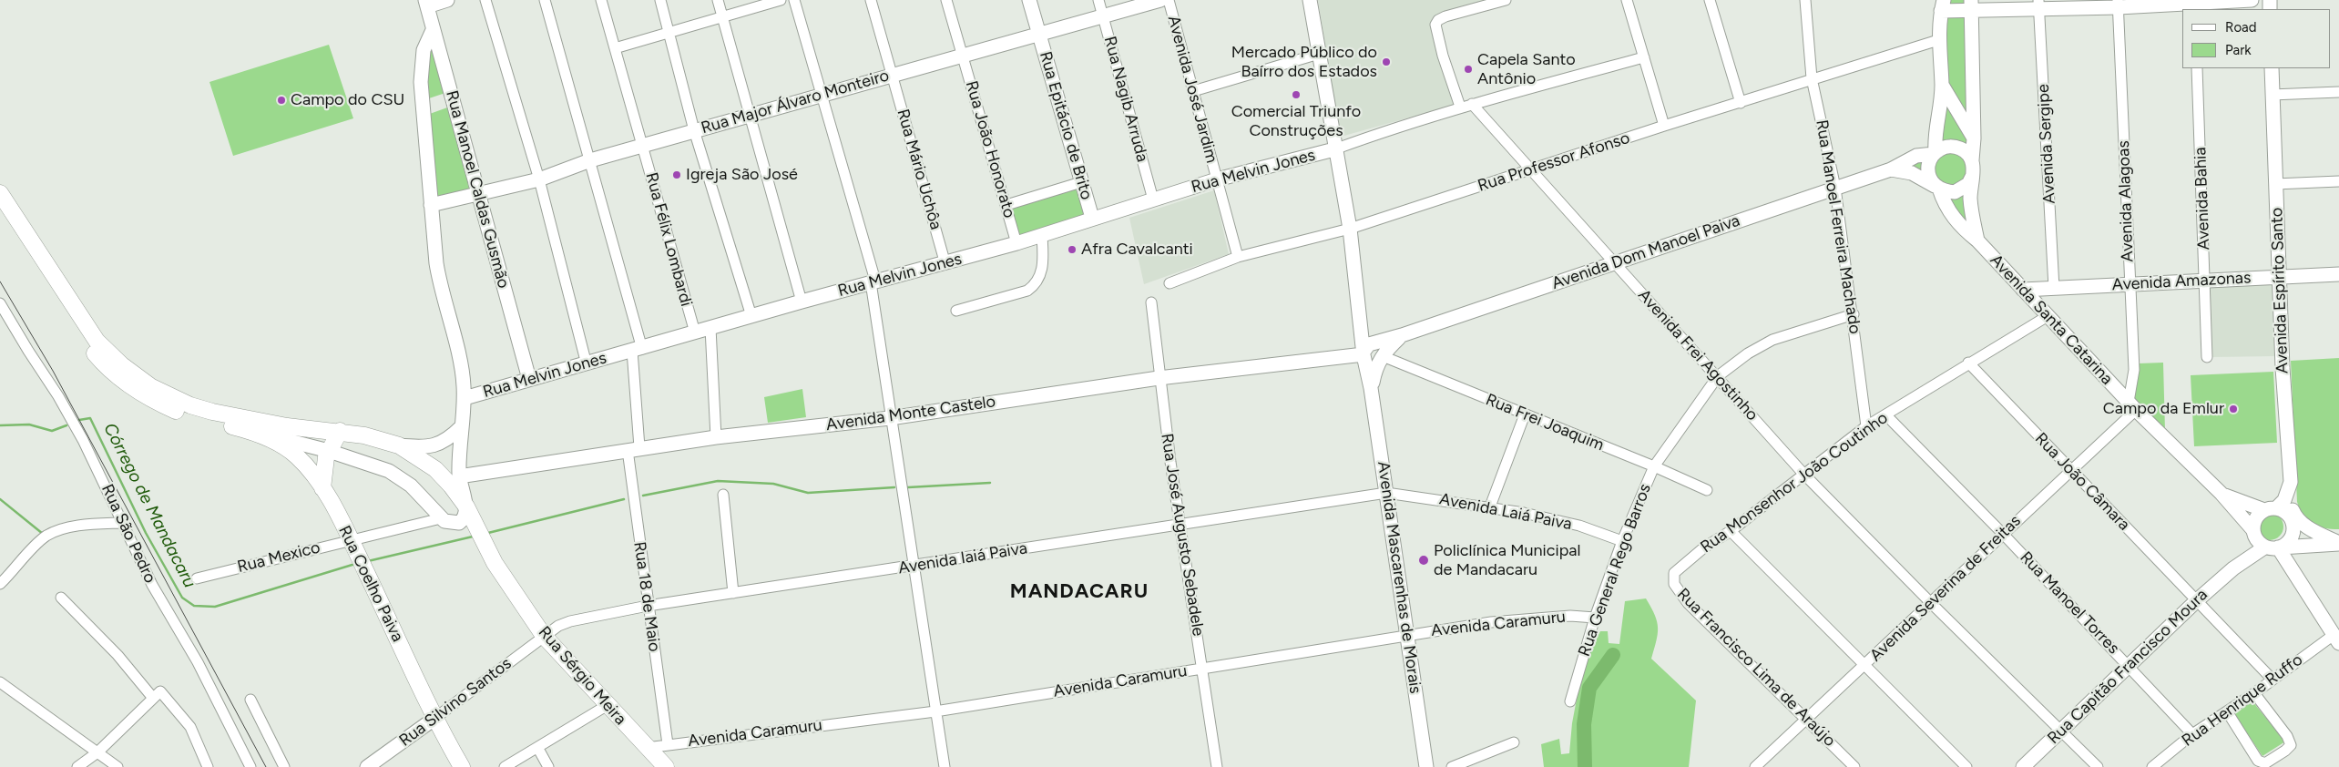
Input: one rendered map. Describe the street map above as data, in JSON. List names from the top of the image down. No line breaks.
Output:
{"streets":{"main road":["Rua Major Álvaro Monteiro","Rua Epitácio de Brito","Rua Melvin Jones","Rua Manoel Caldas Gusmão","Avenida Dom Manoel Paiva","Avenida Amazonas","Avenida Espírito Santo","Avenida Santa Catarina","Avenida Monte Castelo","Avenida Mascarenhas de Morais","Rua Coelho Paiva","Rua Capitão Francisco Moura","Rua Sérgio Meira","Rua Silvino Santos"],"street":["Avenida José Jardim","Rua Nagib Arruda","Avenida Sergipe","Rua João Honorato","Rua Professor Afonso","Rua Mário Uchôa","Avenida Bahia","Avenida Alagoas","Rua Manoel Ferreira Machado","Rua Félix Lombardi","Avenida Frei Agostinho","Rua Frei Joaquim","Rua João Câmara","Rua Monsenhor João Coutinho","Avenida Laiá Paiva","Rua São Pedro","Rua José Augusto Sebadele","Rua Mexico","Avenida Iaiá Paiva","Rua General Rego Barros","Avenida Severina de Freitas","Rua 18 de Maio","Rua Manoel Torres","Avenida Caramuru","Rua Francisco Lima de Araújo","Rua Henrique Ruffo"]},"crossings":[["Avenida José Jardim","Rua Professor Afonso"],["Avenida José Jardim","Rua Melvin Jones"],["Rua Nagib Arruda","Rua Major Álvaro Monteiro"],["Rua Nagib Arruda","Rua Melvin Jones"],["Rua Major Álvaro Monteiro","Rua Epitácio de Brito"],["Rua Major Álvaro Monteiro","Rua João Honorato"],["Rua Major Álvaro Monteiro","Rua Mário Uchôa"],["Rua Major Álvaro Monteiro","Rua Manoel Caldas Gusmão"],["Rua Major Álvaro Monteiro","Rua Félix Lombardi"],["Rua Major Álvaro Monteiro","Rua 18 de Maio"],["Rua Epitácio de Brito","Rua Melvin Jones"],["Avenida Sergipe","Avenida Amazonas"],["Rua João Honorato","Rua Melvin Jones"],["Rua Professor Afonso","Rua Manoel Ferreira Machado"],["Rua Professor Afonso","Avenida Santa Catarina"],["Rua Professor Afonso","Avenida Frei Agostinho"],["Rua Mário Uchôa","Rua Melvin Jones"],["Rua Melvin Jones","Rua Manoel Caldas Gusmão"],["Rua Melvin Jones","Rua Félix Lombardi"],["Rua Melvin Jones","Rua 18 de Maio"],["Avenida Bahia","Avenida Amazonas"],["Avenida Alagoas","Avenida Amazonas"],["Avenida Alagoas","Avenida Santa Catarina"],["Avenida Alagoas","Avenida Severina de Freitas"],["Rua Manoel Ferreira Machado","Avenida Dom Manoel Paiva"],["Rua Manoel Ferreira Machado","Rua Monsenhor João Coutinho"],["Rua Manoel Ferreira Machado","Rua General Rego Barros"],["Avenida Dom Manoel Paiva","Avenida Santa Catarina"],["Avenida Dom Manoel Paiva","Avenida Frei Agostinho"],["Avenida Dom Manoel Paiva","Avenida Monte Castelo"],["Avenida Dom Manoel Paiva","Rua Frei Joaquim"],["Avenida Dom Manoel Paiva","Avenida Mascarenhas de Morais"],["Avenida Amazonas","Avenida Espírito Santo"],["Avenida Amazonas","Avenida Santa Catarina"],["Avenida Espírito Santo","Avenida Santa Catarina"],["Avenida Santa Catarina","Rua Monsenhor João Coutinho"],["Avenida Santa Catarina","Avenida Severina de Freitas"],["Avenida Frei Agostinho","Rua Monsenhor João Coutinho"],["Avenida Frei Agostinho","Rua General Rego Barros"],["Avenida Frei Agostinho","Avenida Severina de Freitas"],["Avenida Frei Agostinho","Rua Capitão Francisco Moura"],["Avenida Monte Castelo","Rua Frei Joaquim"],["Avenida Monte Castelo","Rua José Augusto Sebadele"],["Avenida Monte Castelo","Avenida Mascarenhas de Morais"],["Avenida Monte Castelo","Rua 18 de Maio"],["Rua Frei Joaquim","Rua General Rego Barros"],["Rua Frei Joaquim","Avenida Mascarenhas de Morais"],["Rua João Câmara","Rua Monsenhor João Coutinho"],["Rua João Câmara","Avenida Severina de Freitas"],["Rua João Câmara","Rua Capitão Francisco Moura"],["Rua João Câmara","Rua Henrique Ruffo"],["Rua Monsenhor João Coutinho","Rua Manoel Torres"],["Rua Monsenhor João Coutinho","Rua Francisco Lima de Araújo"],["Avenida Laiá Paiva","Avenida Iaiá Paiva"],["Avenida Laiá Paiva","Rua General Rego Barros"],["Avenida Laiá Paiva","Avenida Mascarenhas de Morais"],["Rua José Augusto Sebadele","Avenida Iaiá Paiva"],["Rua José Augusto Sebadele","Avenida Caramuru"],["Rua Mexico","Rua Coelho Paiva"],["Avenida Iaiá Paiva","Avenida Mascarenhas de Morais"],["Avenida Iaiá Paiva","Rua 18 de Maio"],["Avenida Iaiá Paiva","Rua Sérgio Meira"],["Avenida Iaiá Paiva","Rua Silvino Santos"],["Rua General Rego Barros","Avenida Caramuru"],["Avenida Mascarenhas de Morais","Avenida Caramuru"],["Rua Coelho Paiva","Rua Silvino Santos"],["Avenida Severina de Freitas","Rua Manoel Torres"],["Avenida Severina de Freitas","Rua Francisco Lima de Araújo"],["Rua 18 de Maio","Avenida Caramuru"],["Rua Manoel Torres","Rua Capitão Francisco Moura"],["Rua Manoel Torres","Rua Henrique Ruffo"],["Avenida Caramuru","Rua Sérgio Meira"],["Rua Sérgio Meira","Rua Silvino Santos"]],"districts":["MANDACARU"],"water":["Córrego de Mandacaru"],"places":["Mercado Público do Baírro dos Estados","Capela Santo Antônio","Comercial Triunfo Construções","Campo do CSU","Igreja São José","Afra Cavalcanti","Campo da Emlur","Policlínica Municipal de Mandacaru"],"legend":["Road","Park"]}
